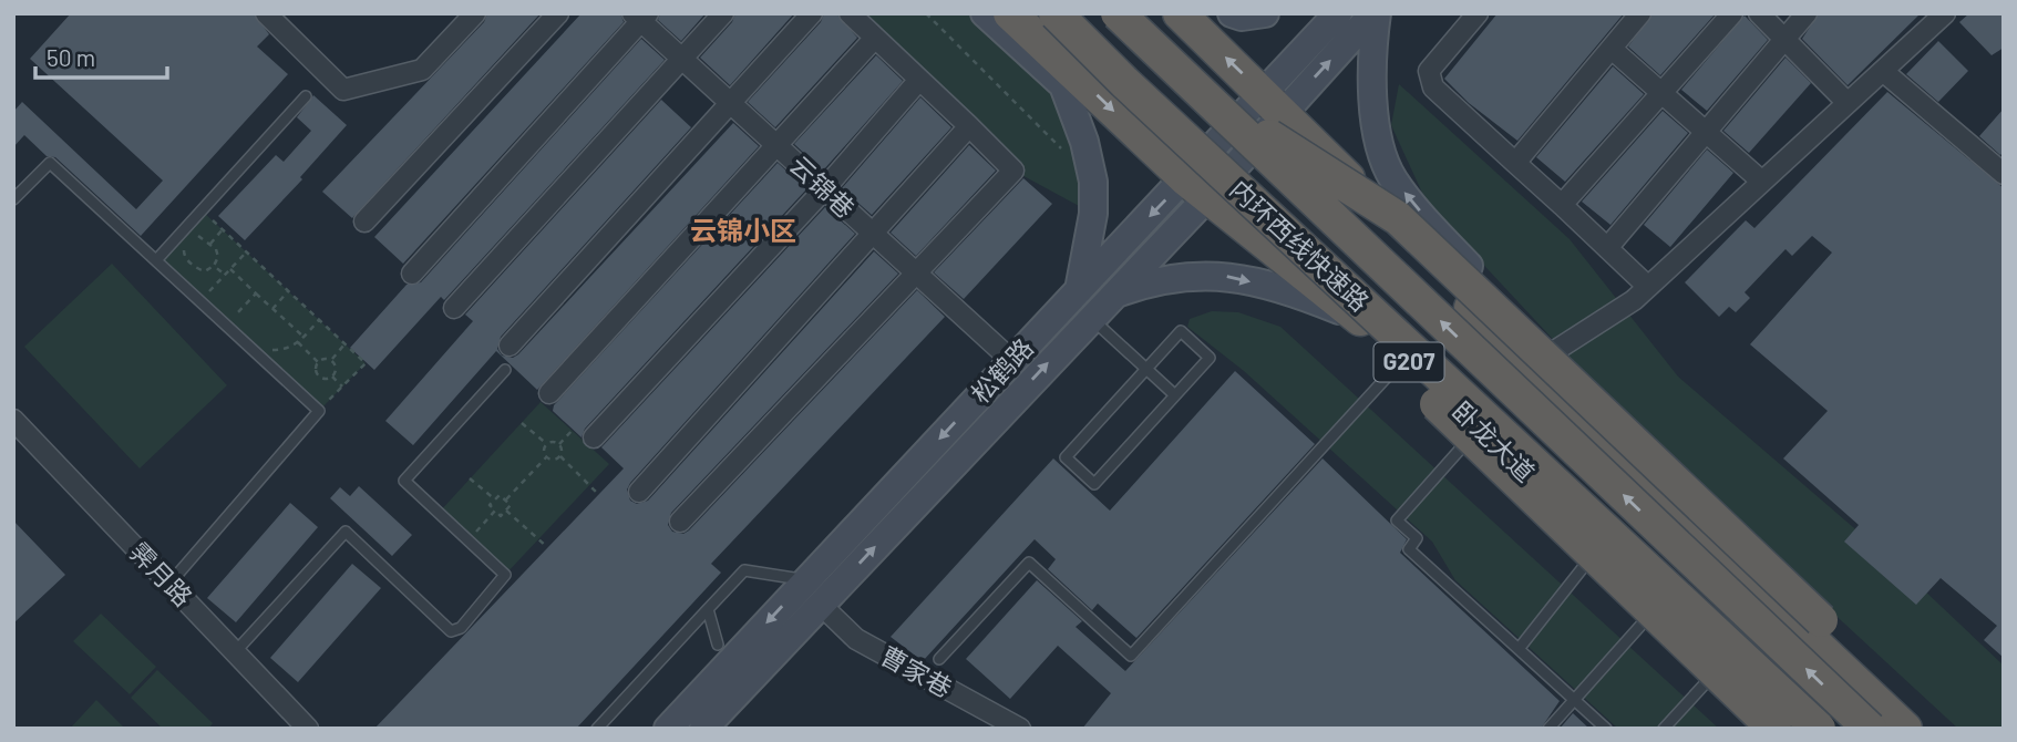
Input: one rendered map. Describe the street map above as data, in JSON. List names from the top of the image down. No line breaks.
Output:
{"streets":{"highway":["内环西线快速路","G207","卧龙大道"],"main road":["松鹤路"],"street":["云锦巷","霁月路","曹家巷"]},"crossings":[["云锦巷","松鹤路"],["松鹤路","卧龙大道"],["松鹤路","曹家巷"]],"districts":["云锦小区"],"scale_bar":"50 m"}
